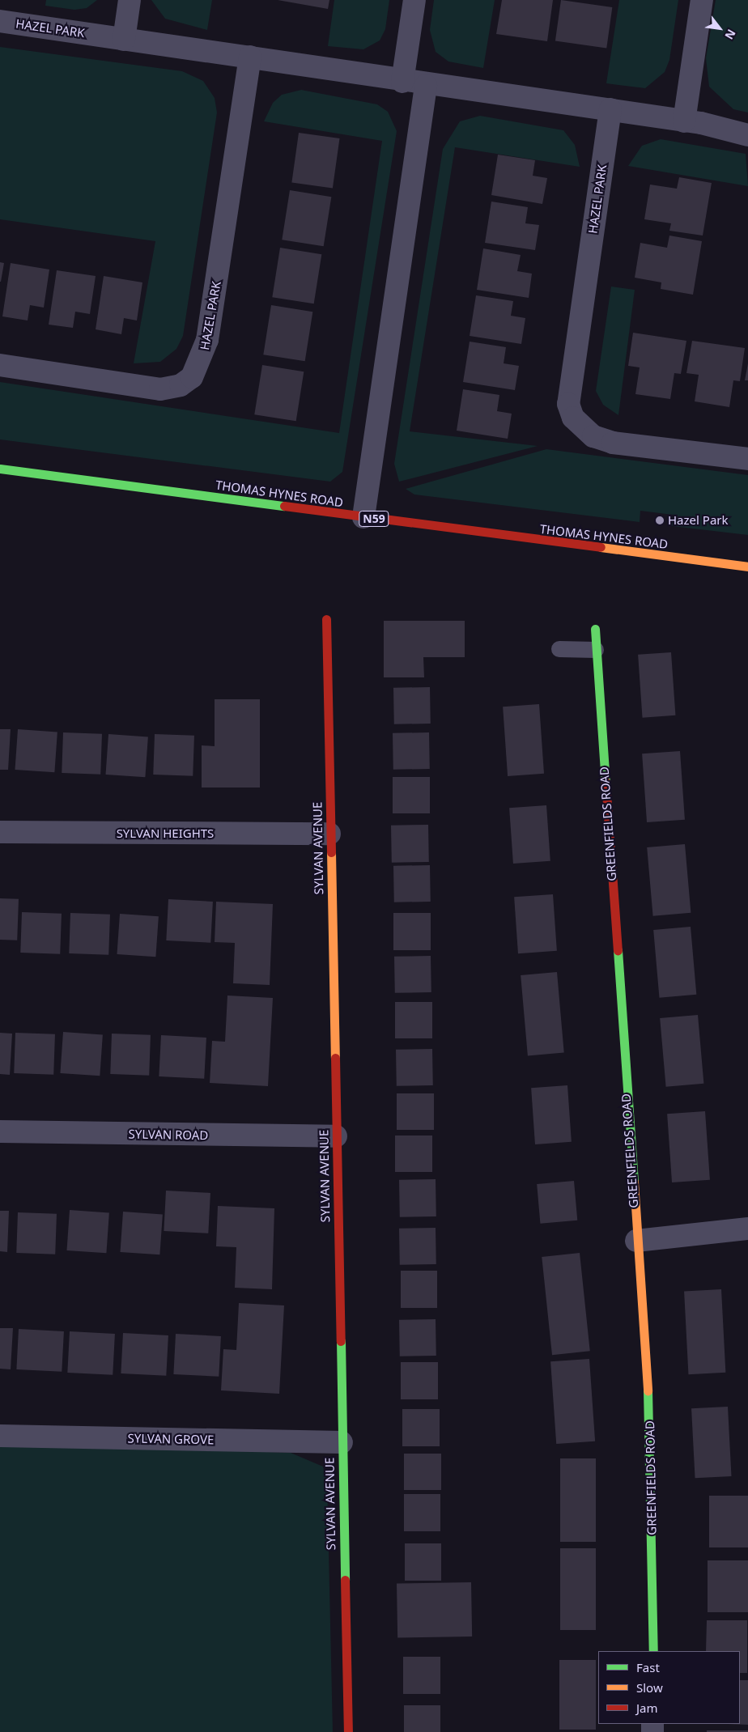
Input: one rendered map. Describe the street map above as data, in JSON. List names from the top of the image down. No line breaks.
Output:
{"streets":{"street":["HAZEL PARK","THOMAS HYNES ROAD","N59","GREENFIELDS ROAD","SYLVAN HEIGHTS","SYLVAN AVENUE","SYLVAN ROAD","SYLVAN GROVE"]},"crossings":[["SYLVAN HEIGHTS","SYLVAN AVENUE"],["SYLVAN AVENUE","SYLVAN ROAD"],["SYLVAN AVENUE","SYLVAN GROVE"]],"places":["Hazel Park"],"legend":["Fast","Slow","Jam"],"north":"bottom right"}
